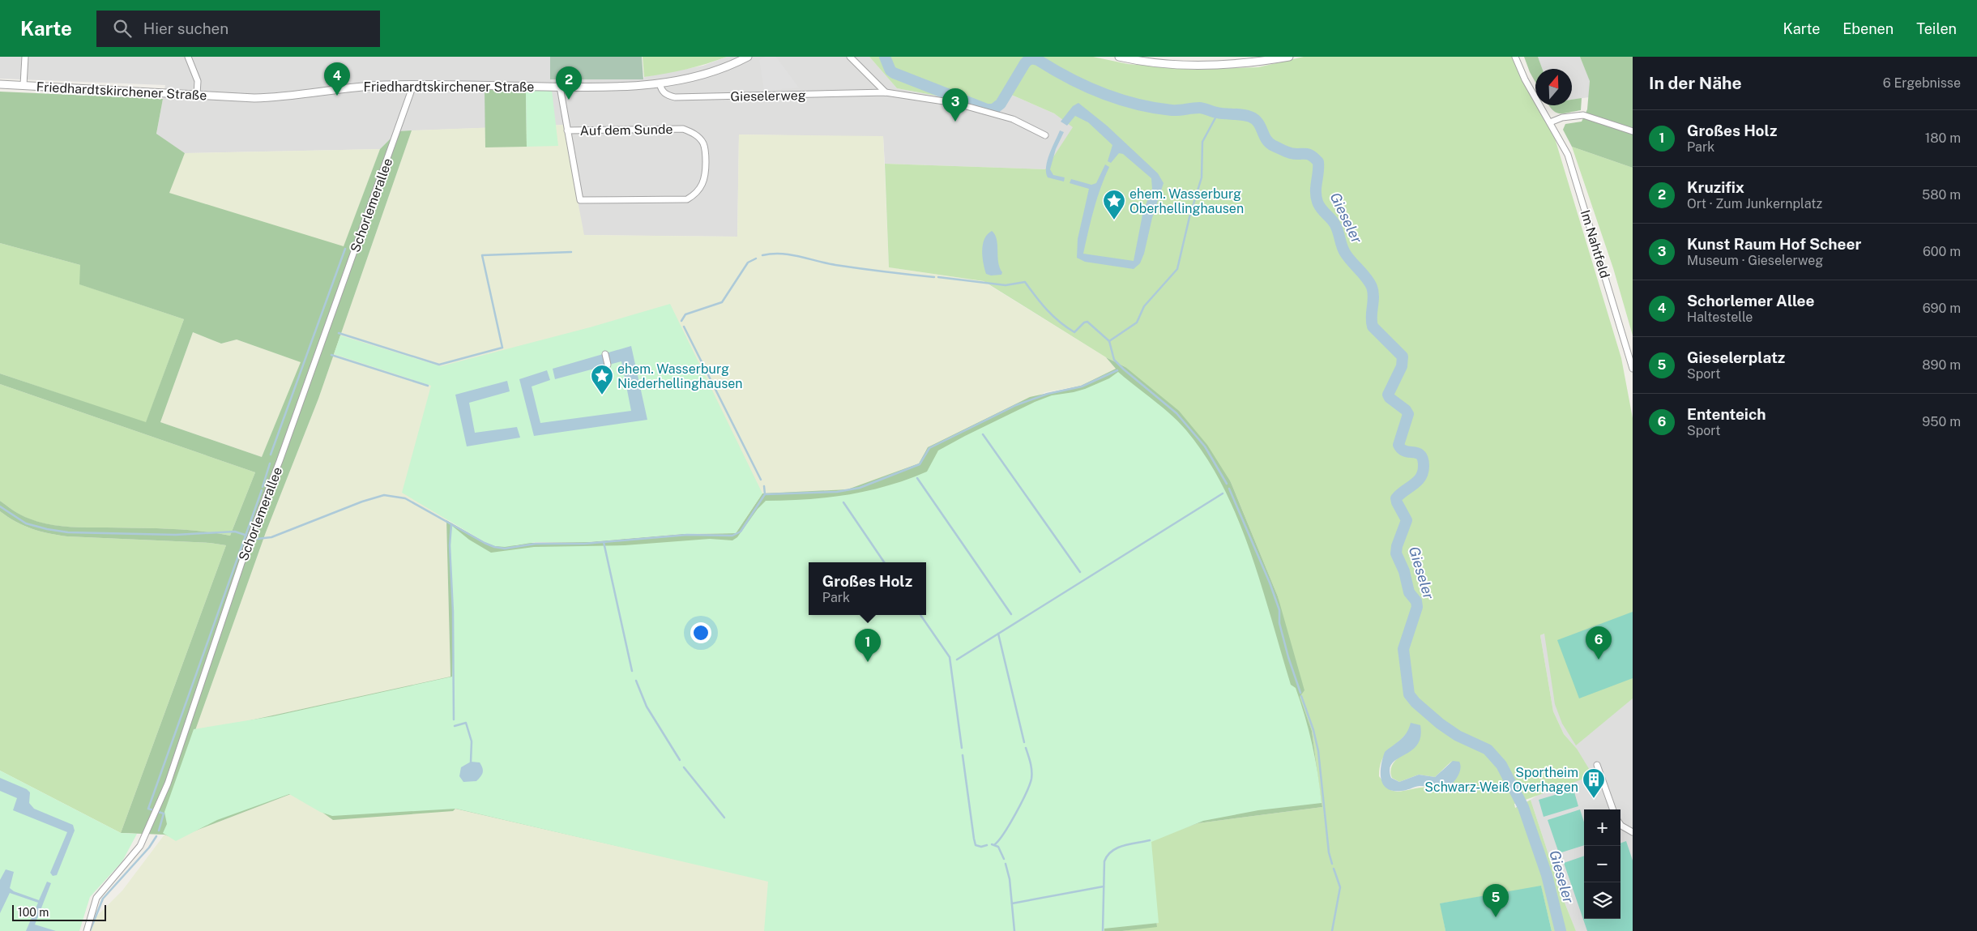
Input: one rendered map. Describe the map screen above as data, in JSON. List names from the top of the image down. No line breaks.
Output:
{"streets":{"street":["Friedhardtskirchener Straße","Gieselerweg","Auf dem Sunde","Schorlemerallee","Im Nahtfeld"]},"crossings":[["Friedhardtskirchener Straße","Gieselerweg"],["Friedhardtskirchener Straße","Schorlemerallee"]],"water":["Gieseler"],"places":{"place":["ehem. Wasserburg Oberhellinghausen","ehem. Wasserburg Niederhellinghausen"],"building":["Sportheim Schwarz-Weiß Overhagen"]},"scale_bar":"100 m","north":"top","page":{"header":"Karte","search":"Hier suchen","nav":["Karte","Ebenen","Teilen"],"heading":["In der Nähe","6 Ergebnisse"],"pins":["4","2","3","6","1","5"],"list":[{"mark":"1","name":"Großes Holz","note":"Park","value":"180 m"},{"mark":"2","name":"Kruzifix","note":"Ort · Zum Junkernplatz","value":"580 m"},{"mark":"3","name":"Kunst Raum Hof Scheer","note":"Museum · Gieselerweg","value":"600 m"},{"mark":"4","name":"Schorlemer Allee","note":"Haltestelle","value":"690 m"},{"mark":"5","name":"Gieselerplatz","note":"Sport","value":"890 m"},{"mark":"6","name":"Ententeich","note":"Sport","value":"950 m"}],"popup":["Großes Holz","Park"],"map_buttons":["+","−"],"scale":"100 m"}}
